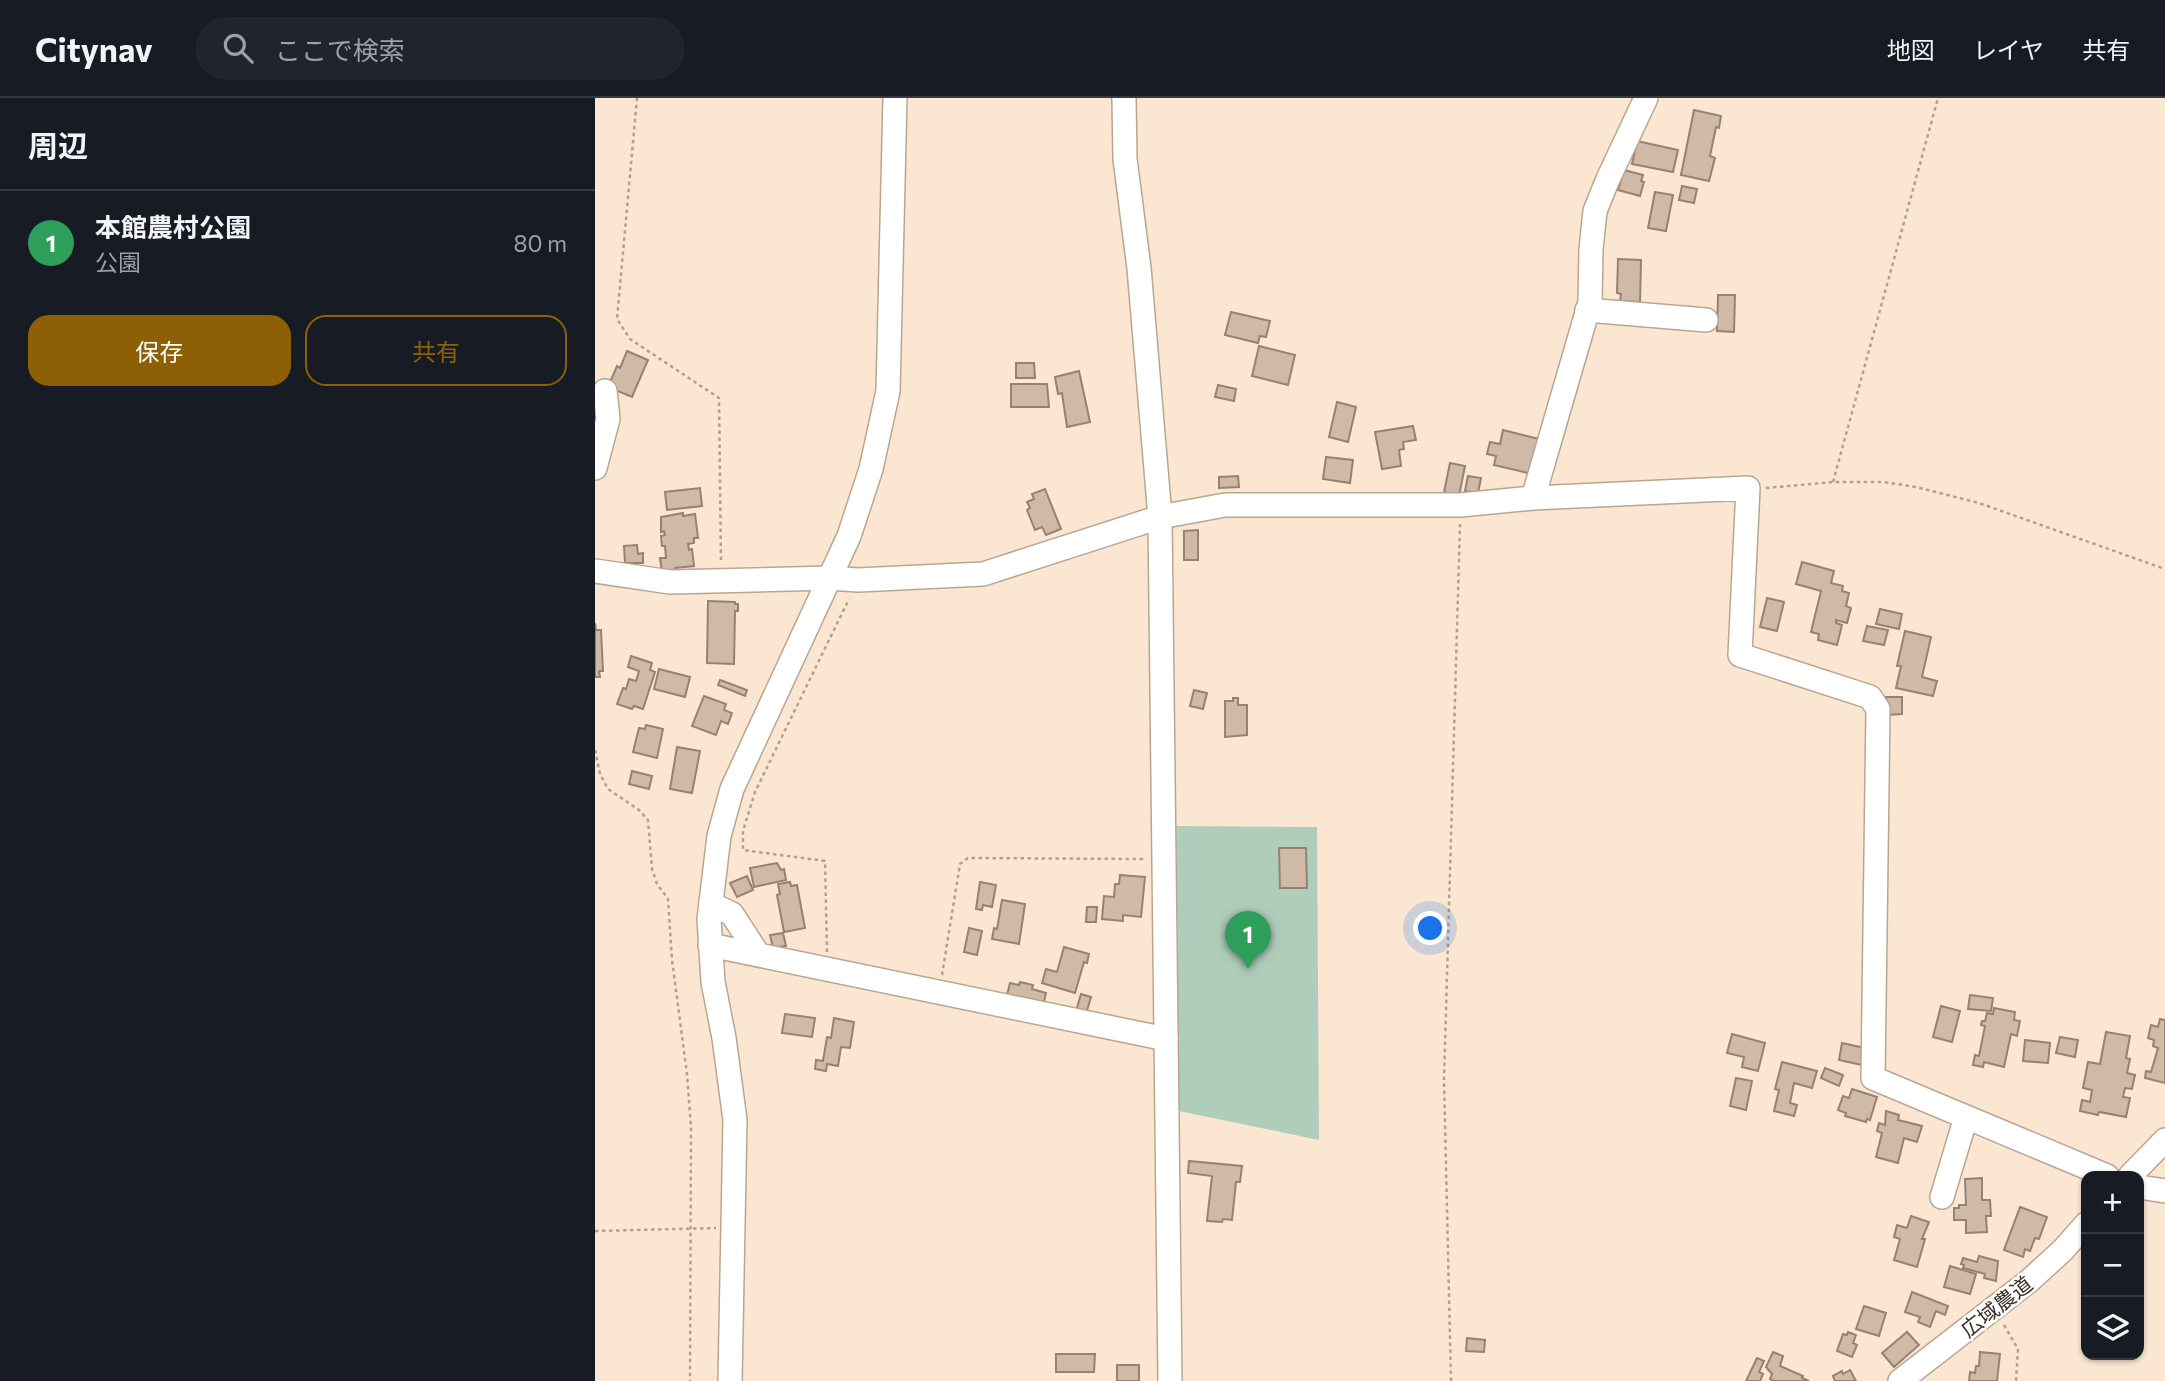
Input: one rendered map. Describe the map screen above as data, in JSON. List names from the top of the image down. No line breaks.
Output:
{"streets":{"street":["広域農道"]},"page":{"header":"Citynav","search":"ここで検索","nav":["地図","レイヤ","共有"],"heading":"周辺","list":[{"mark":"1","name":"本館農村公園","note":"公園","value":"80 m"}],"buttons":["保存","共有"],"pins":"1","map_buttons":["+","−"]}}
